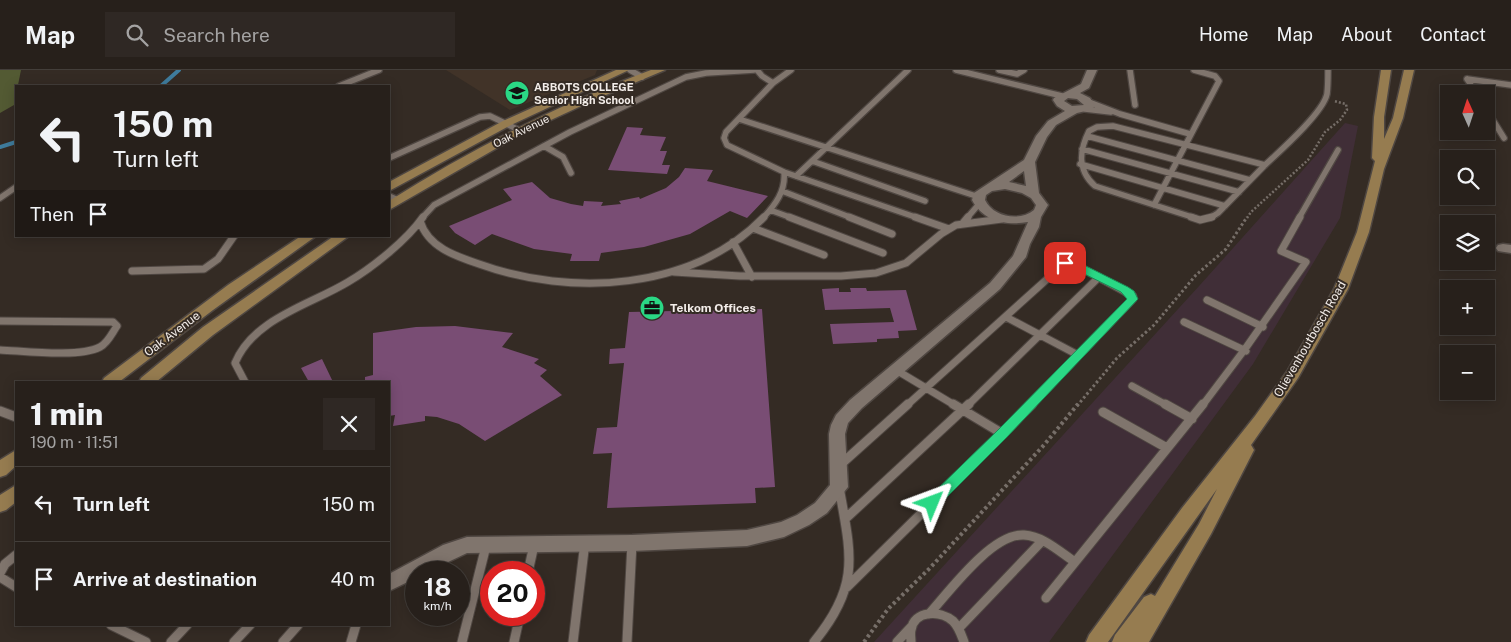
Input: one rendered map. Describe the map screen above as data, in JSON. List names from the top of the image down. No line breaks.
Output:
{"streets":{"main road":["Oak Avenue","Olievenhoutbosch Road"]},"places":{"school or university":["ABBOTS COLLEGE Senior High School"],"office":["Telkom Offices"]},"north":"top","page":{"header":"Map","search":"Search here","nav":["Home","Map","About","Contact"],"map_buttons":["+","−"],"turn":["150 m","Turn left"],"then":"Then","heading":["1 min","190 m · 11:51"],"list":[{"name":"Turn left","value":"150 m"},{"name":"Arrive at destination","value":"40 m"}],"speed":"18 km/h","limit":"20"}}
